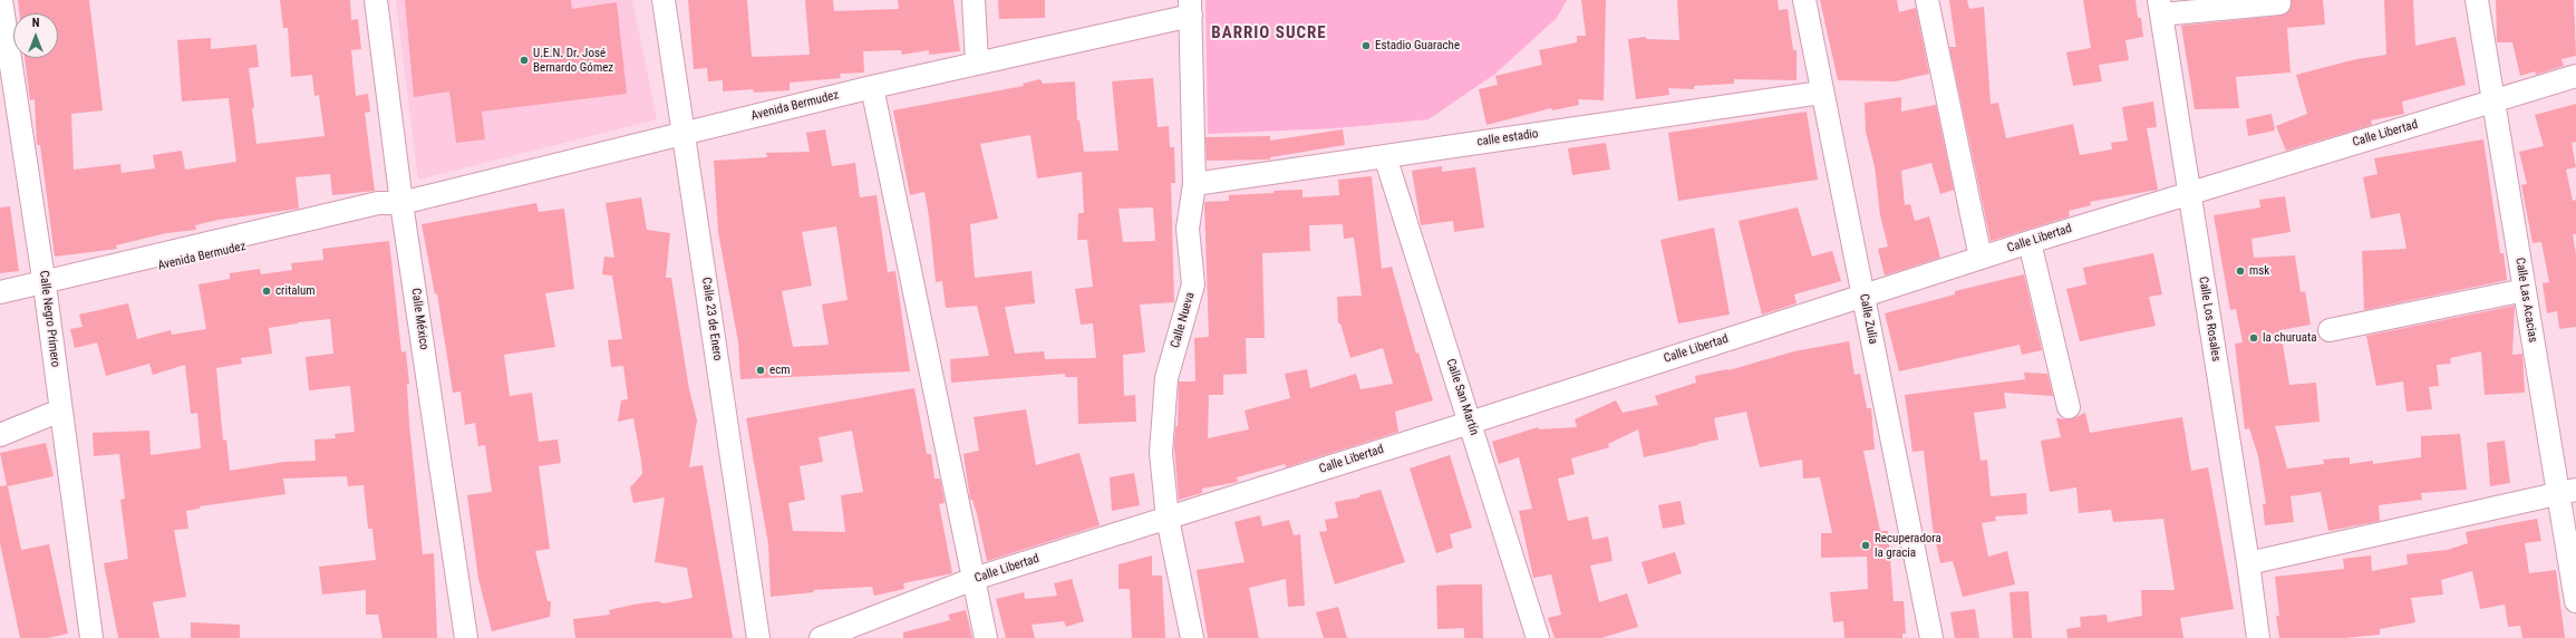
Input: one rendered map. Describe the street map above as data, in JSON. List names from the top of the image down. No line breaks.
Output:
{"streets":{"street":["Avenida Bermudez","Calle Libertad","calle estadio","Calle Las Acacias","Calle Negro Primero","Calle México","Calle 23 de Enero","Calle Zulia","Calle Los Rosales","Calle Nueva","Calle San Martín"]},"crossings":[["Avenida Bermudez","Calle Negro Primero"],["Avenida Bermudez","Calle México"],["Avenida Bermudez","Calle 23 de Enero"],["Avenida Bermudez","Calle Nueva"],["Calle Libertad","Calle Las Acacias"],["Calle Libertad","Calle Zulia"],["Calle Libertad","Calle Los Rosales"],["Calle Libertad","Calle Nueva"],["Calle Libertad","Calle San Martín"],["calle estadio","Calle Zulia"],["calle estadio","Calle Nueva"],["calle estadio","Calle San Martín"]],"districts":["BARRIO SUCRE"],"places":["Estadio Guarache","U.E.N. Dr. José Bernardo Gómez","msk","critalum","la churuata","ecm","Recuperadora la gracia"],"north":"top"}
